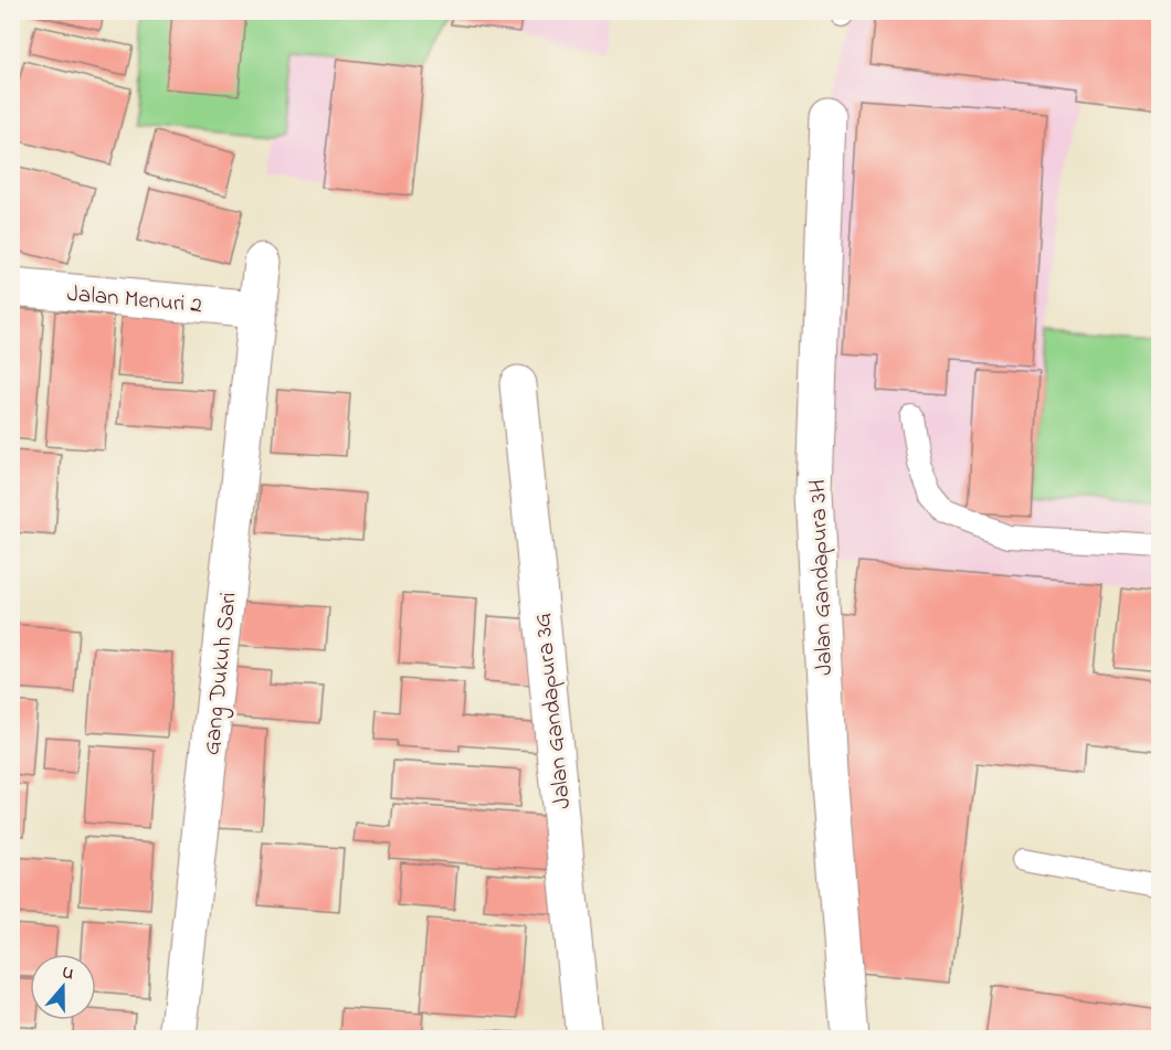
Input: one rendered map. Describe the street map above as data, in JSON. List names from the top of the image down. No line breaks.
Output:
{"streets":{"street":["Jalan Menuri 2","Jalan Gandapura 3H","Gang Dukuh Sari","Jalan Gandapura 3G"]},"crossings":[["Jalan Menuri 2","Gang Dukuh Sari"]],"north":"top"}
